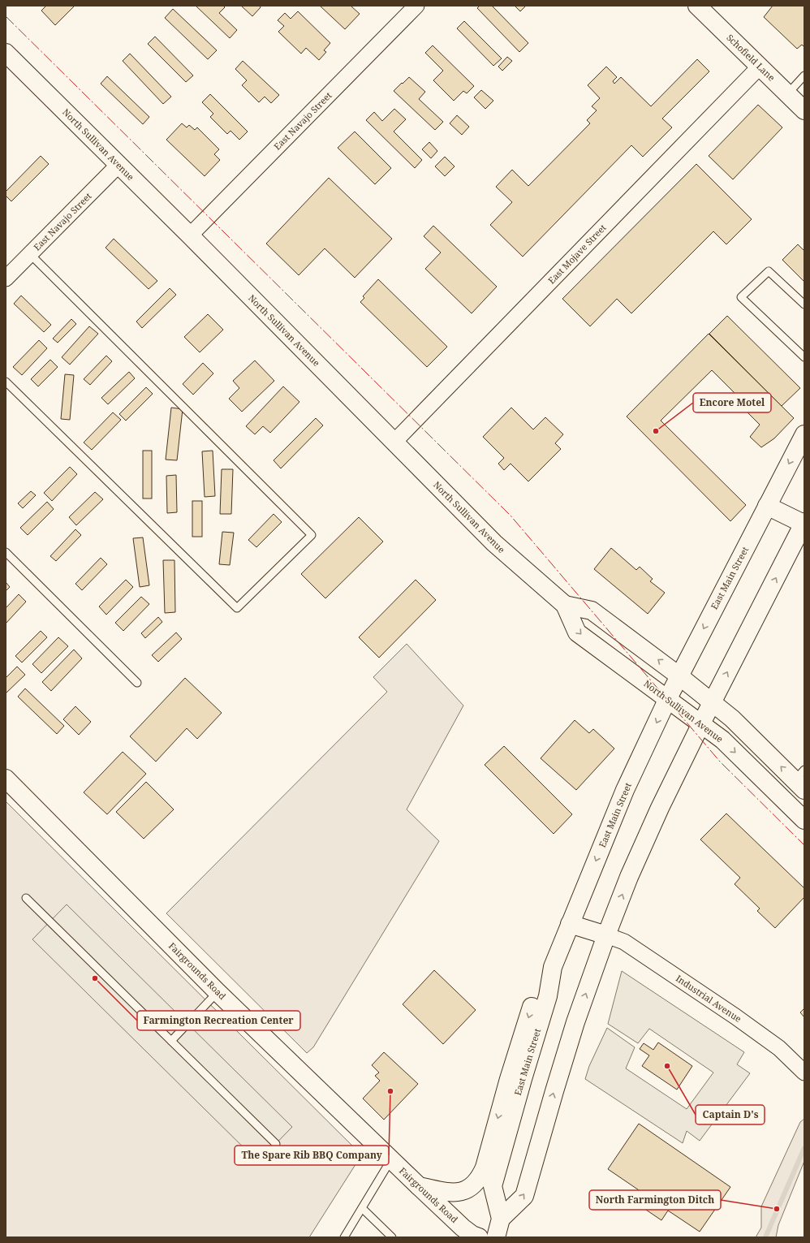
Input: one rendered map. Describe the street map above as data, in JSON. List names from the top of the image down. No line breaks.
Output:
{"streets":{"main road":["Schofield Lane","North Sullivan Avenue","East Main Street","Fairgrounds Road"],"street":["East Navajo Street","East Mojave Street","Industrial Avenue"]},"crossings":[["Schofield Lane","East Mojave Street"],["East Navajo Street","North Sullivan Avenue"],["North Sullivan Avenue","East Mojave Street"],["North Sullivan Avenue","East Main Street"]],"places":["Encore Motel","Farmington Recreation Center","Captain D's","The Spare Rib BBQ Company","North Farmington Ditch"]}
